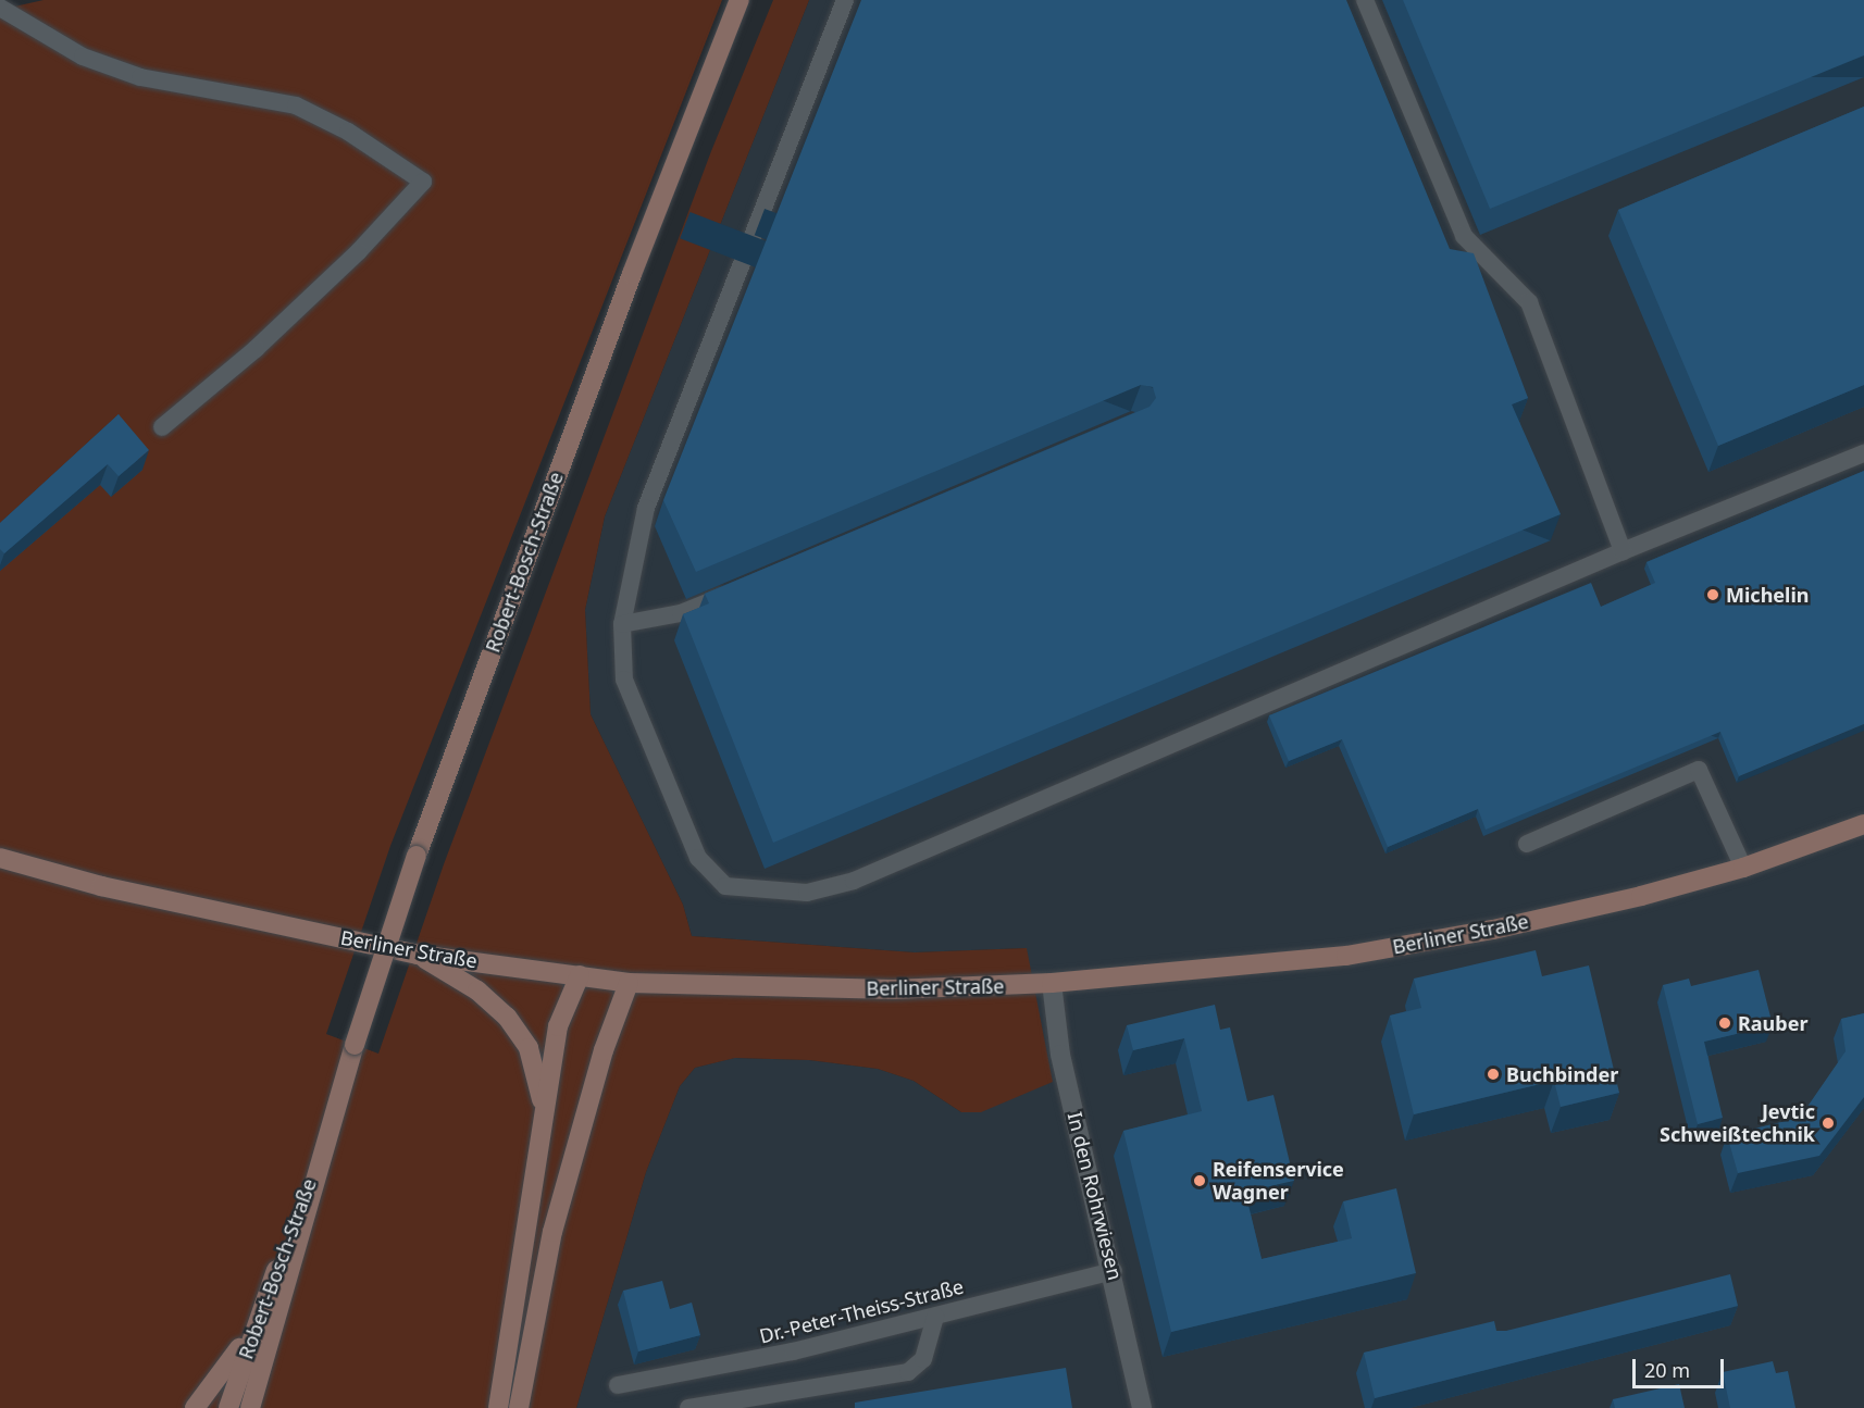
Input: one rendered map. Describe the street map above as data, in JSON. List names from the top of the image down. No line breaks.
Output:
{"streets":{"main road":["Robert-Bosch-Straße","Berliner Straße"],"street":["In den Rohrwiesen"],"lane":["Dr.-Peter-Theiss-Straße"]},"crossings":[["Berliner Straße","In den Rohrwiesen"],["In den Rohrwiesen","Dr.-Peter-Theiss-Straße"]],"places":["Michelin","Rauber","Buchbinder","Jevtic Schweißtechnik","Reifenservice Wagner"],"scale_bar":"20 m"}
